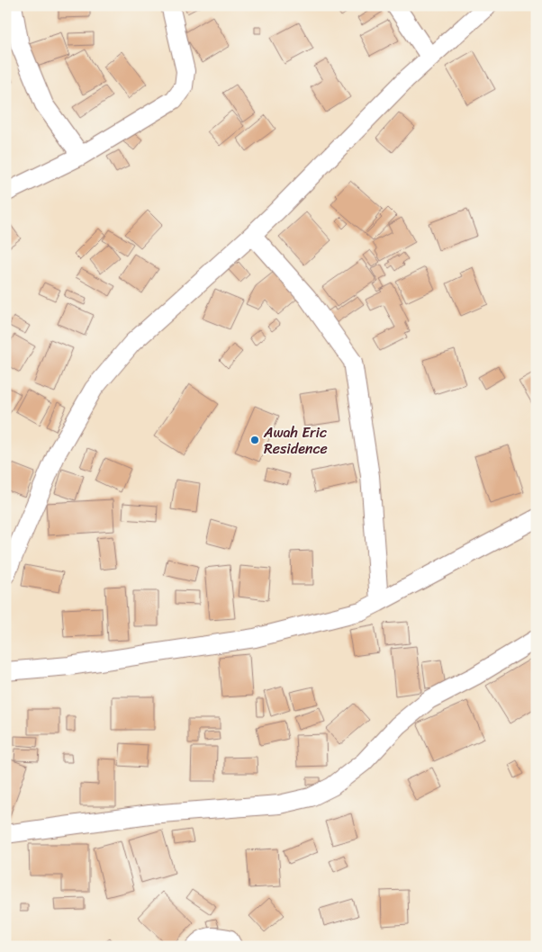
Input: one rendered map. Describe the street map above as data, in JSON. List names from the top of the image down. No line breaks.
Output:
{"places":["Awah Eric Residence"]}
